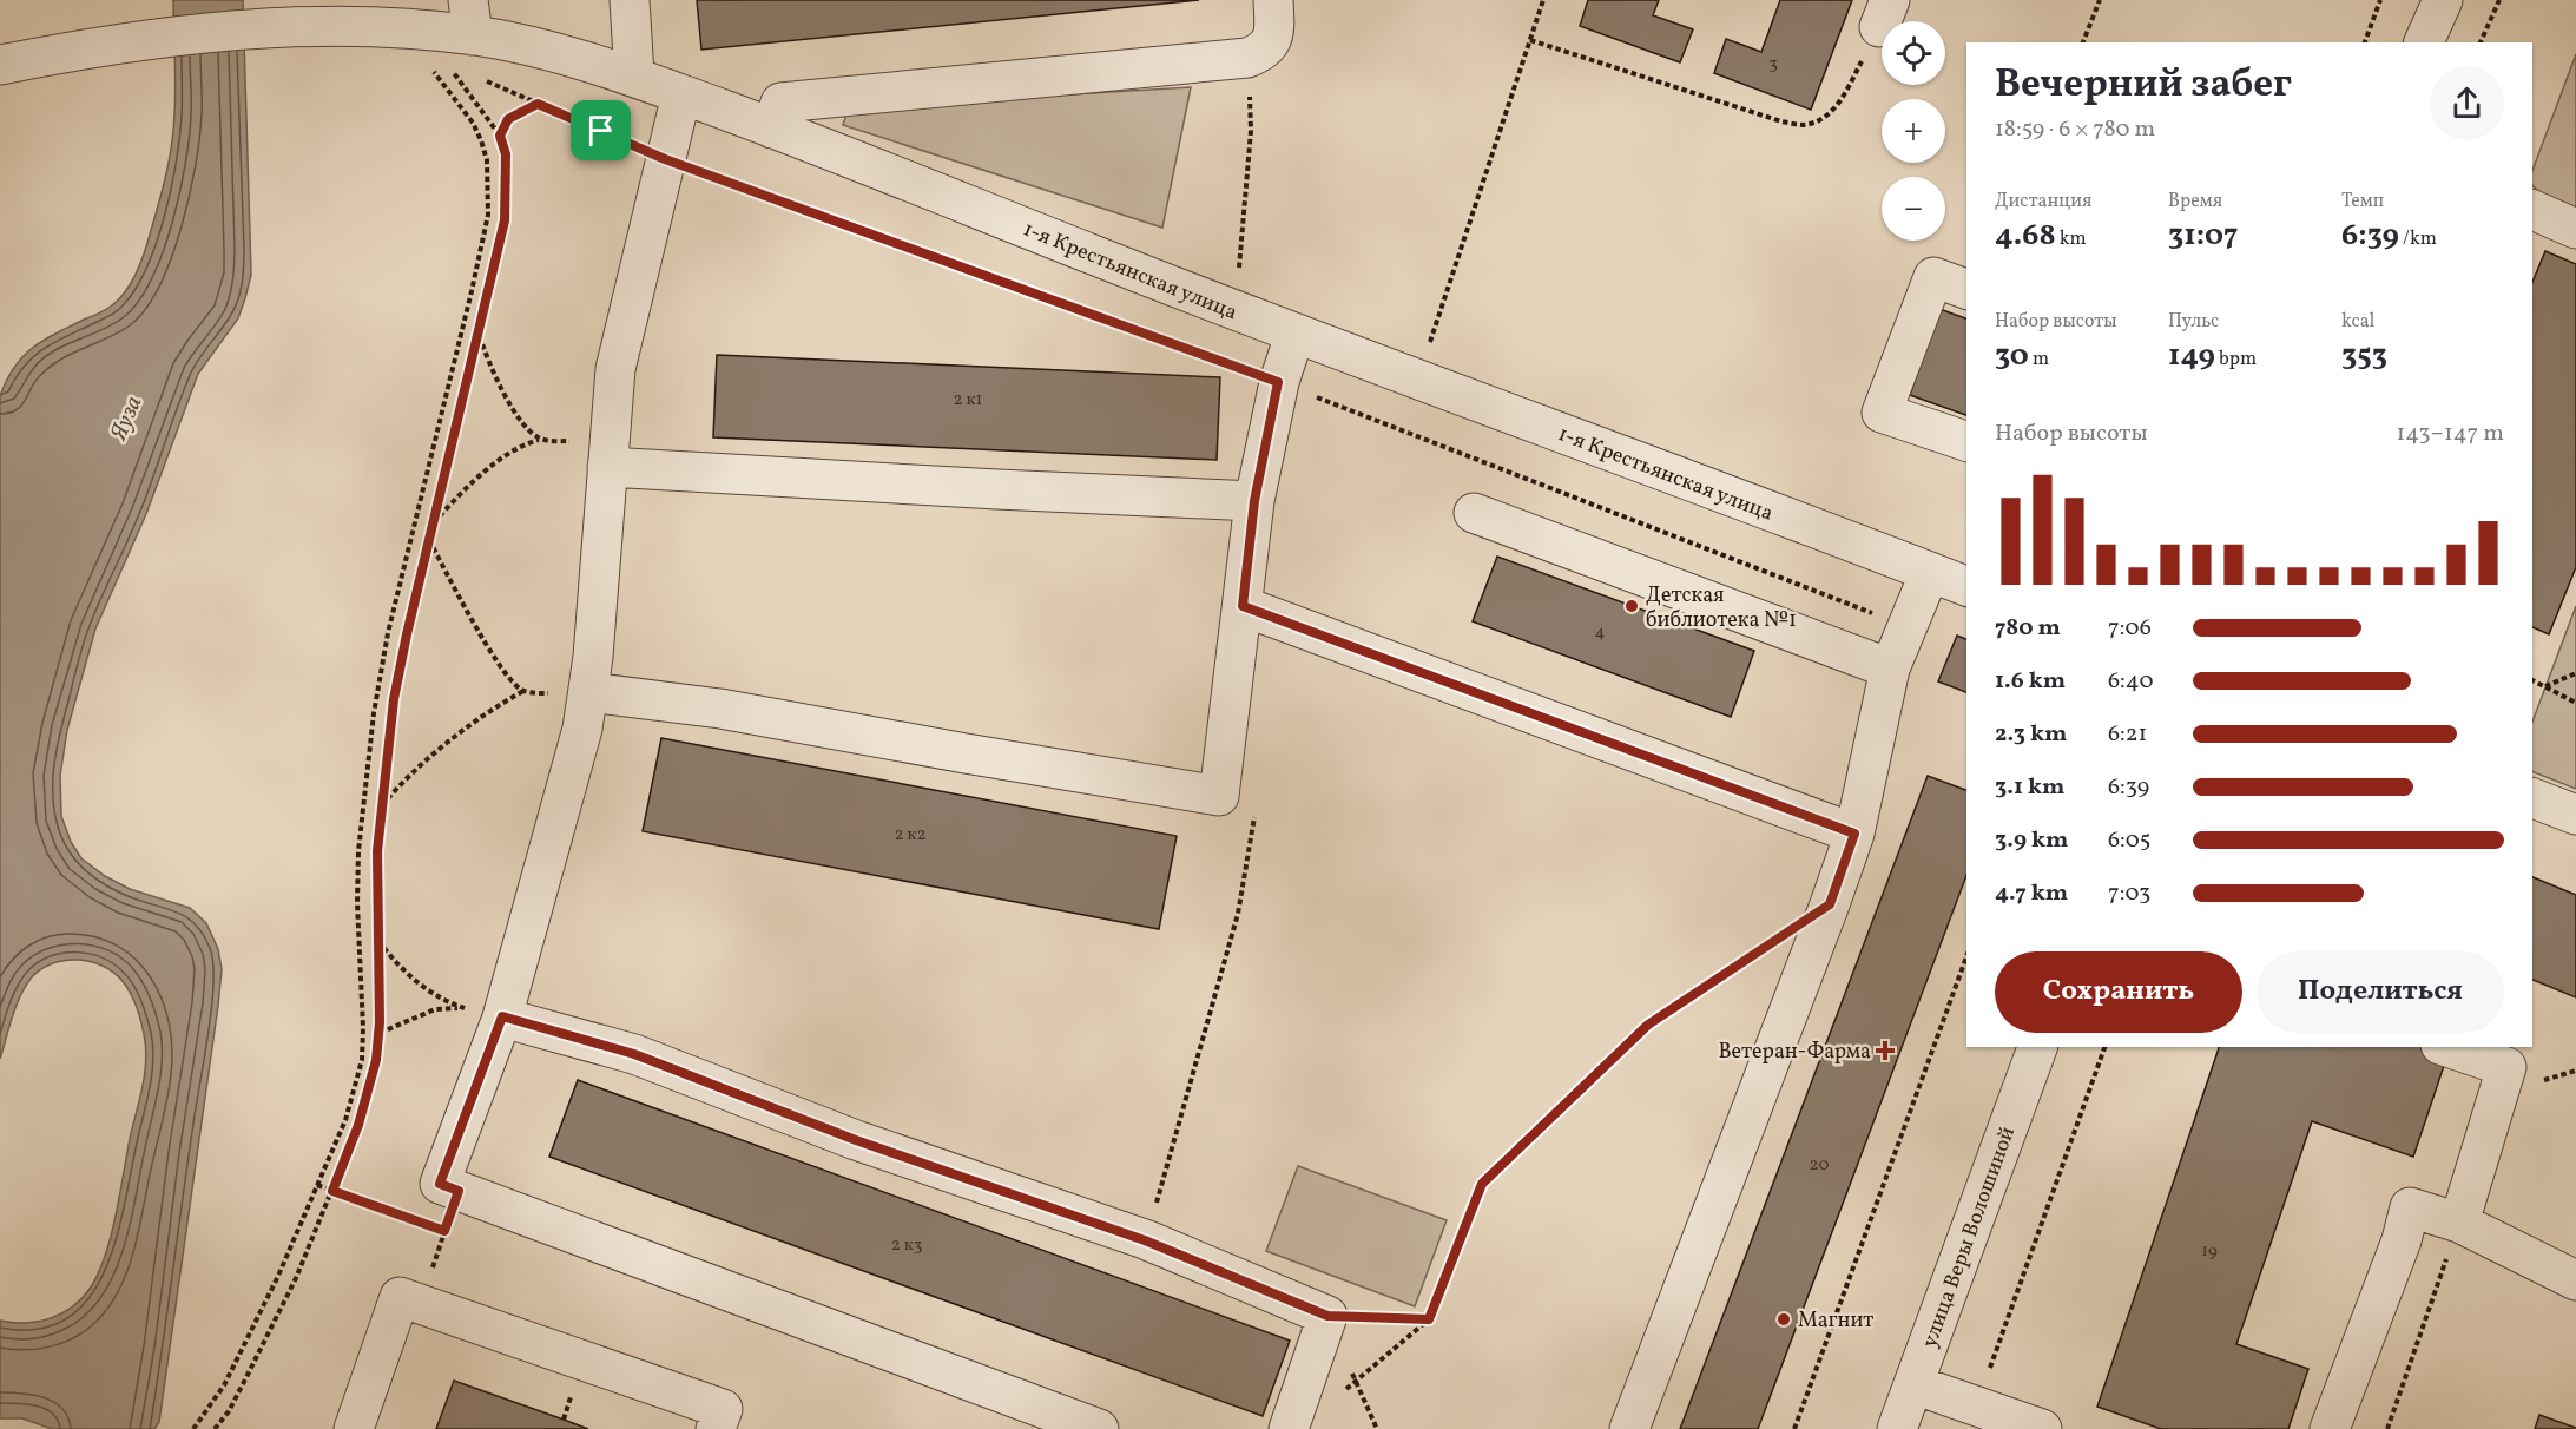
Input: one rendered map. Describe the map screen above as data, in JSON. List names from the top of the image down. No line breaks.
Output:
{"streets":{"street":["1-я Крестьянская улица","улица Веры Волошиной"]},"water":["Яуза"],"places":{"other":["Детская библиотека №1","Магнит"],"health":["Ветеран-Фарма"]},"house_numbers":["3","2 к1","4","2 к2","20","2 к3","19"],"page":{"map_buttons":["+","−"],"heading":["Вечерний забег","18:59 · 6 × 780 m"],"stats":[["Дистанция","4.68 km"],["Время","31:07"],["Темп","6:39 /km"],["Набор высоты","30 m"],["Пульс","149 bpm"],["kcal","353"]],"chart":["Набор высоты","143–147 m"],"list":[{"name":"780 m","note":"7:06"},{"name":"1.6 km","note":"6:40"},{"name":"2.3 km","note":"6:21"},{"name":"3.1 km","note":"6:39"},{"name":"3.9 km","note":"6:05"},{"name":"4.7 km","note":"7:03"}],"buttons":["Сохранить","Поделиться"]}}
